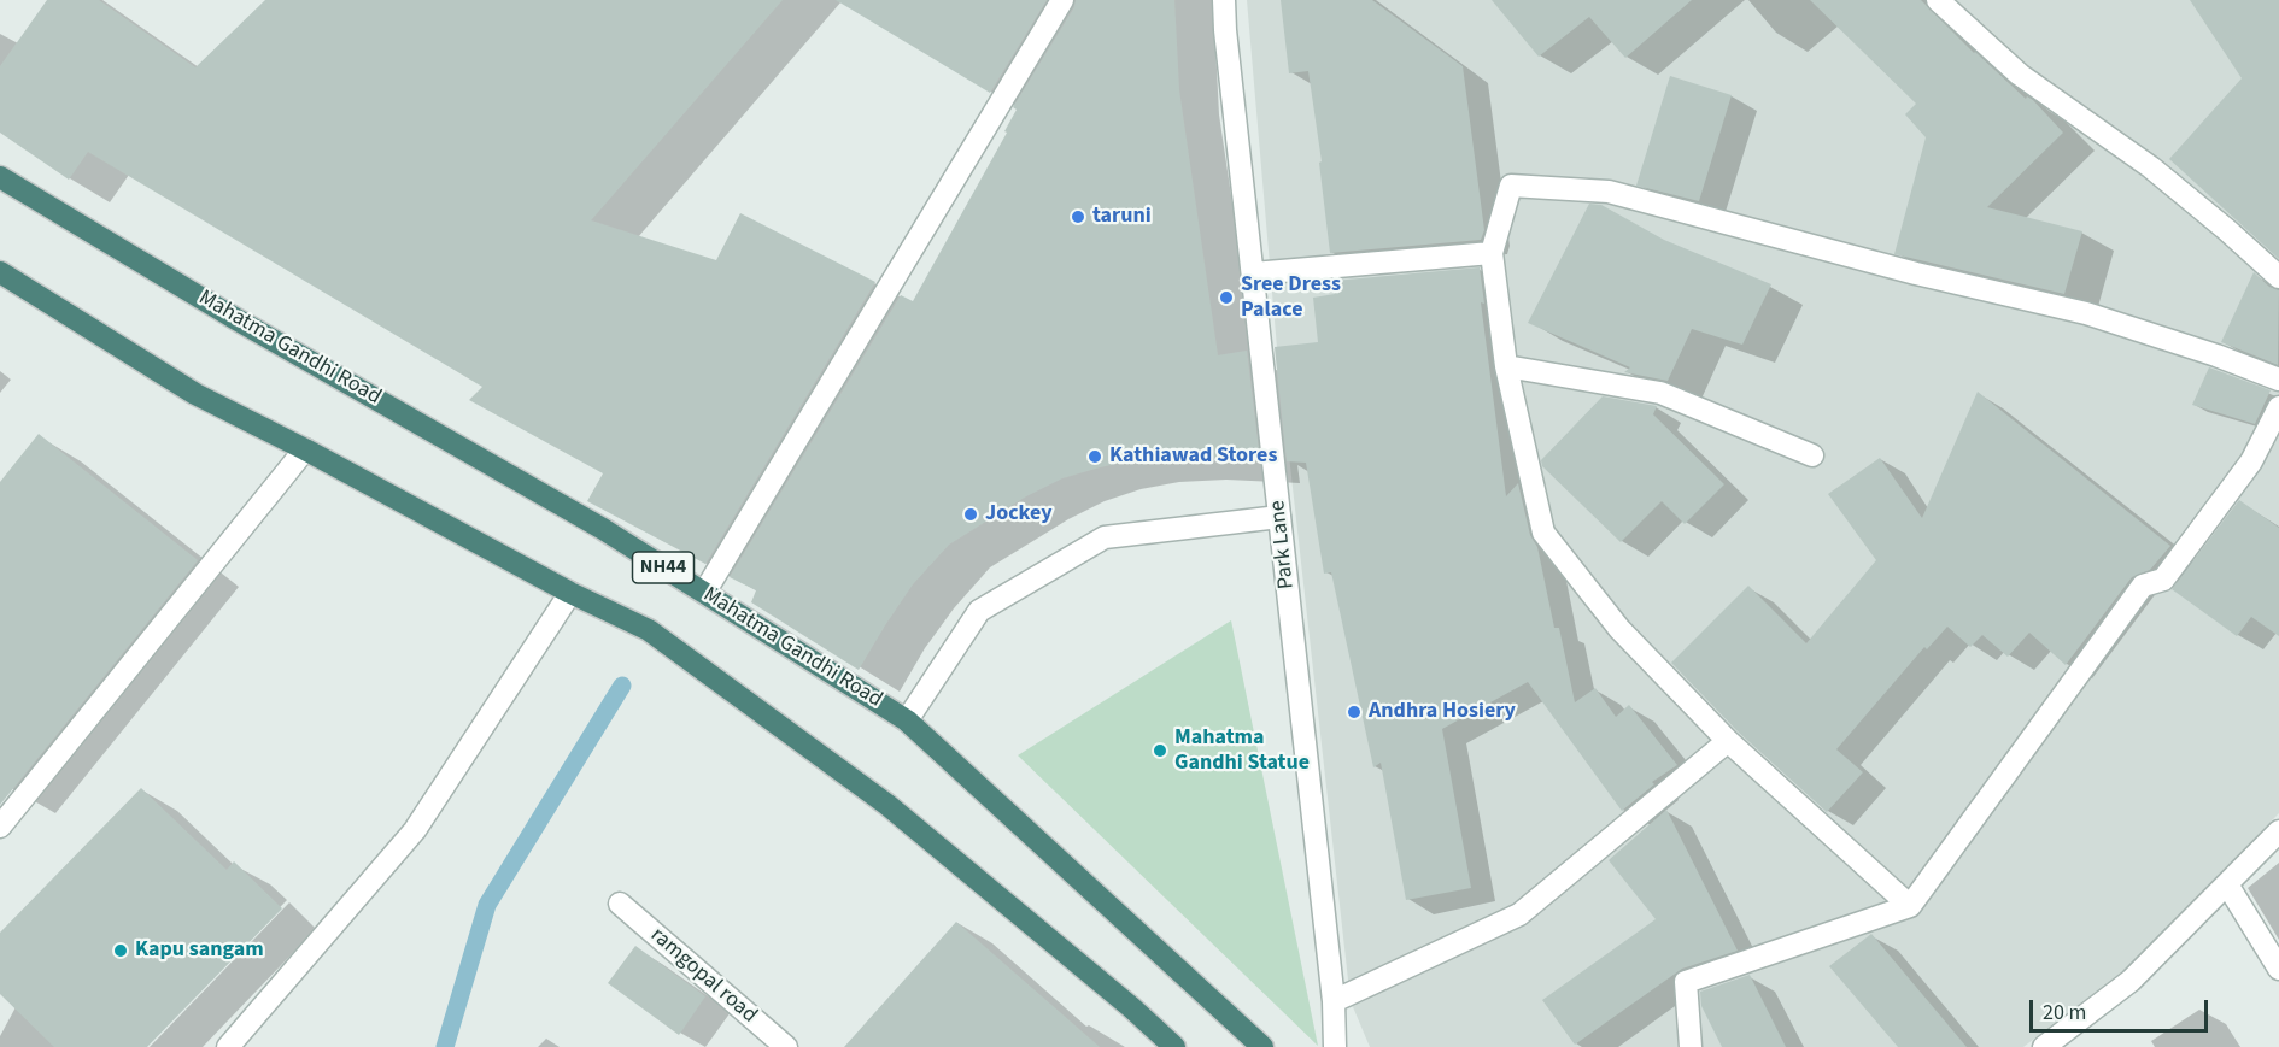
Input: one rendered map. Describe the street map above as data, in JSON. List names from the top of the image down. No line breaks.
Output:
{"streets":{"highway":["Mahatma Gandhi Road","NH44"],"street":["Park Lane","ramgopal road"]},"places":["taruni","Sree Dress Palace","Kathiawad Stores","Jockey","Andhra Hosiery","Mahatma Gandhi Statue","Kapu sangam"],"scale_bar":"20 m"}
